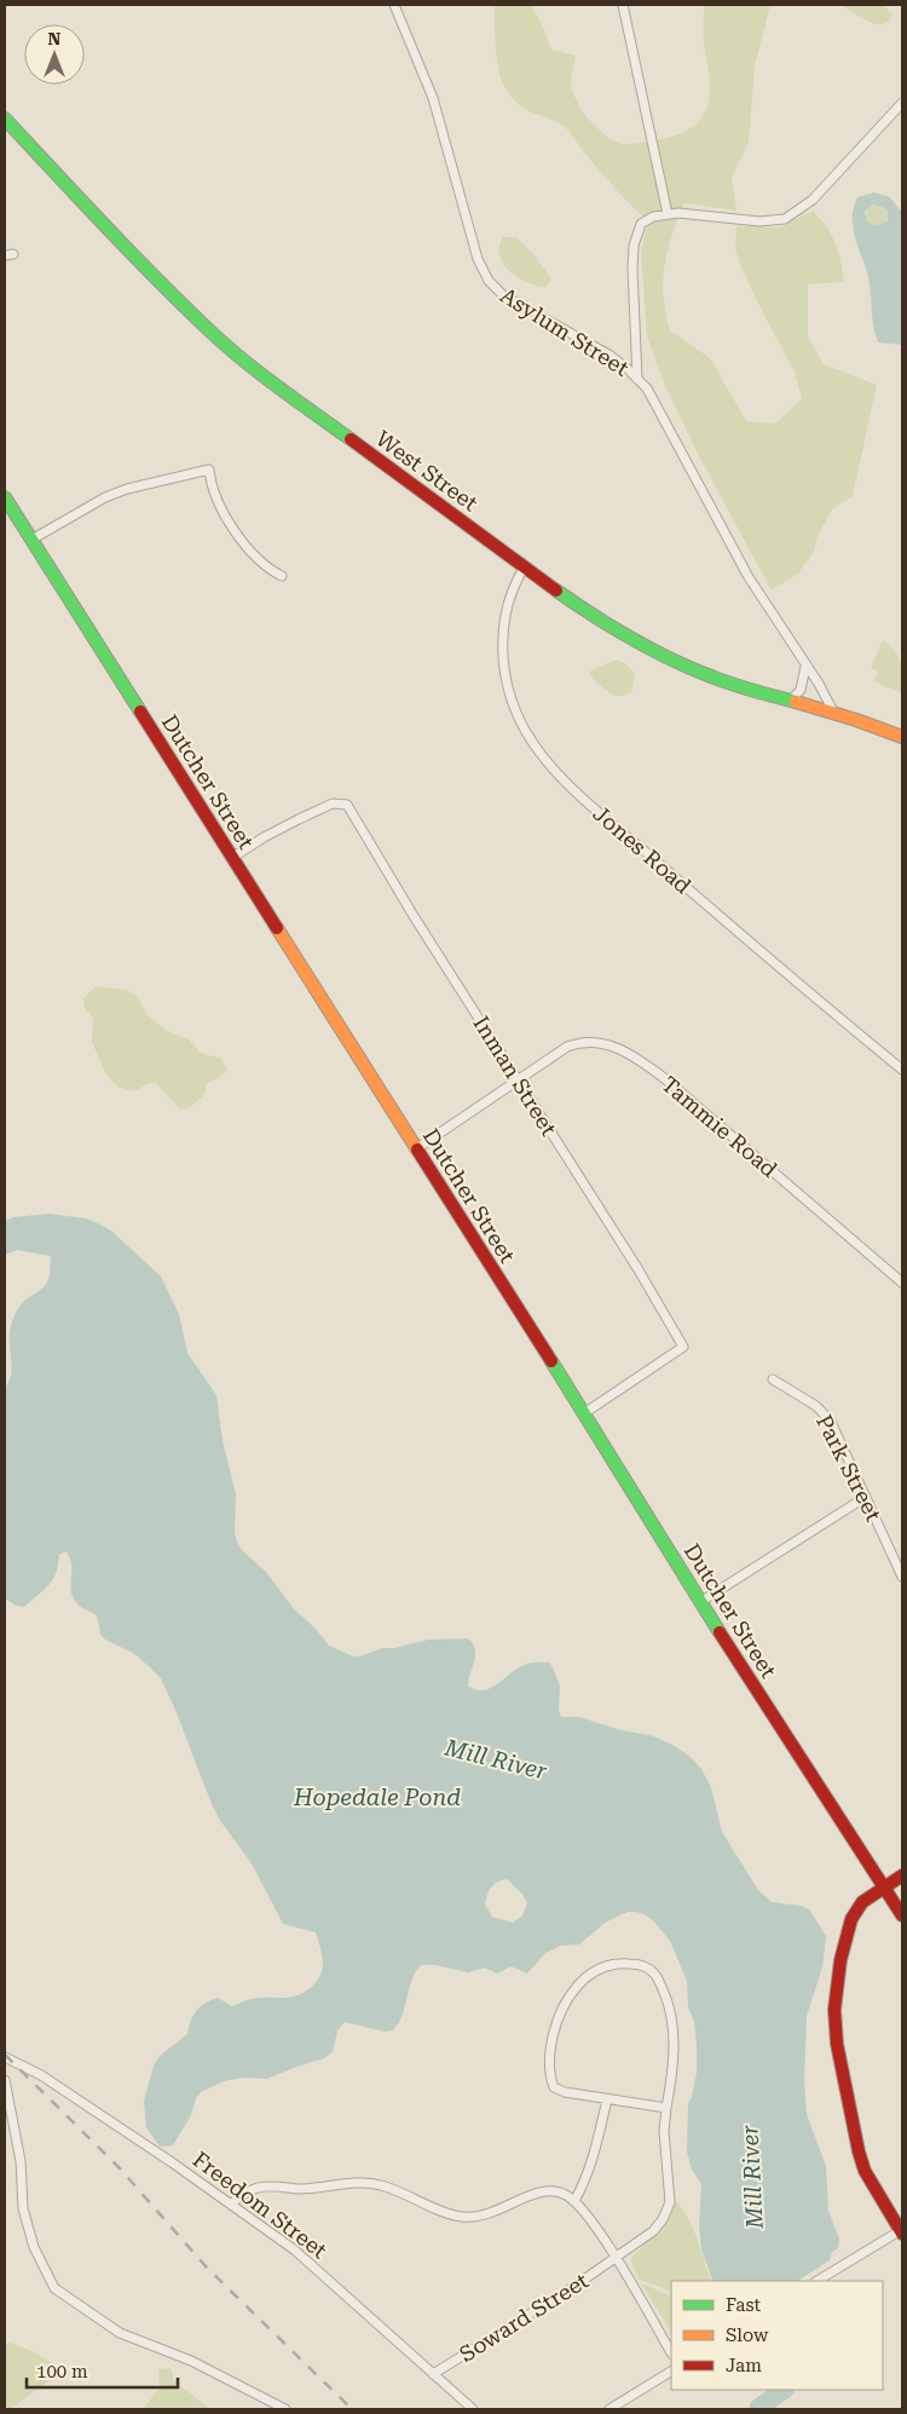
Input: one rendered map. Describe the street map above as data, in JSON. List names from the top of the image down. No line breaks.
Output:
{"streets":{"street":["Asylum Street","West Street","Dutcher Street","Jones Road","Inman Street","Tammie Road","Park Street","Freedom Street","Soward Street"]},"crossings":[["Asylum Street","West Street"],["West Street","Jones Road"],["Dutcher Street","Inman Street"],["Dutcher Street","Tammie Road"],["Inman Street","Tammie Road"],["Freedom Street","Soward Street"]],"water":["Mill River","Hopedale Pond"],"legend":["Fast","Slow","Jam"],"scale_bar":"100 m","north":"top"}
